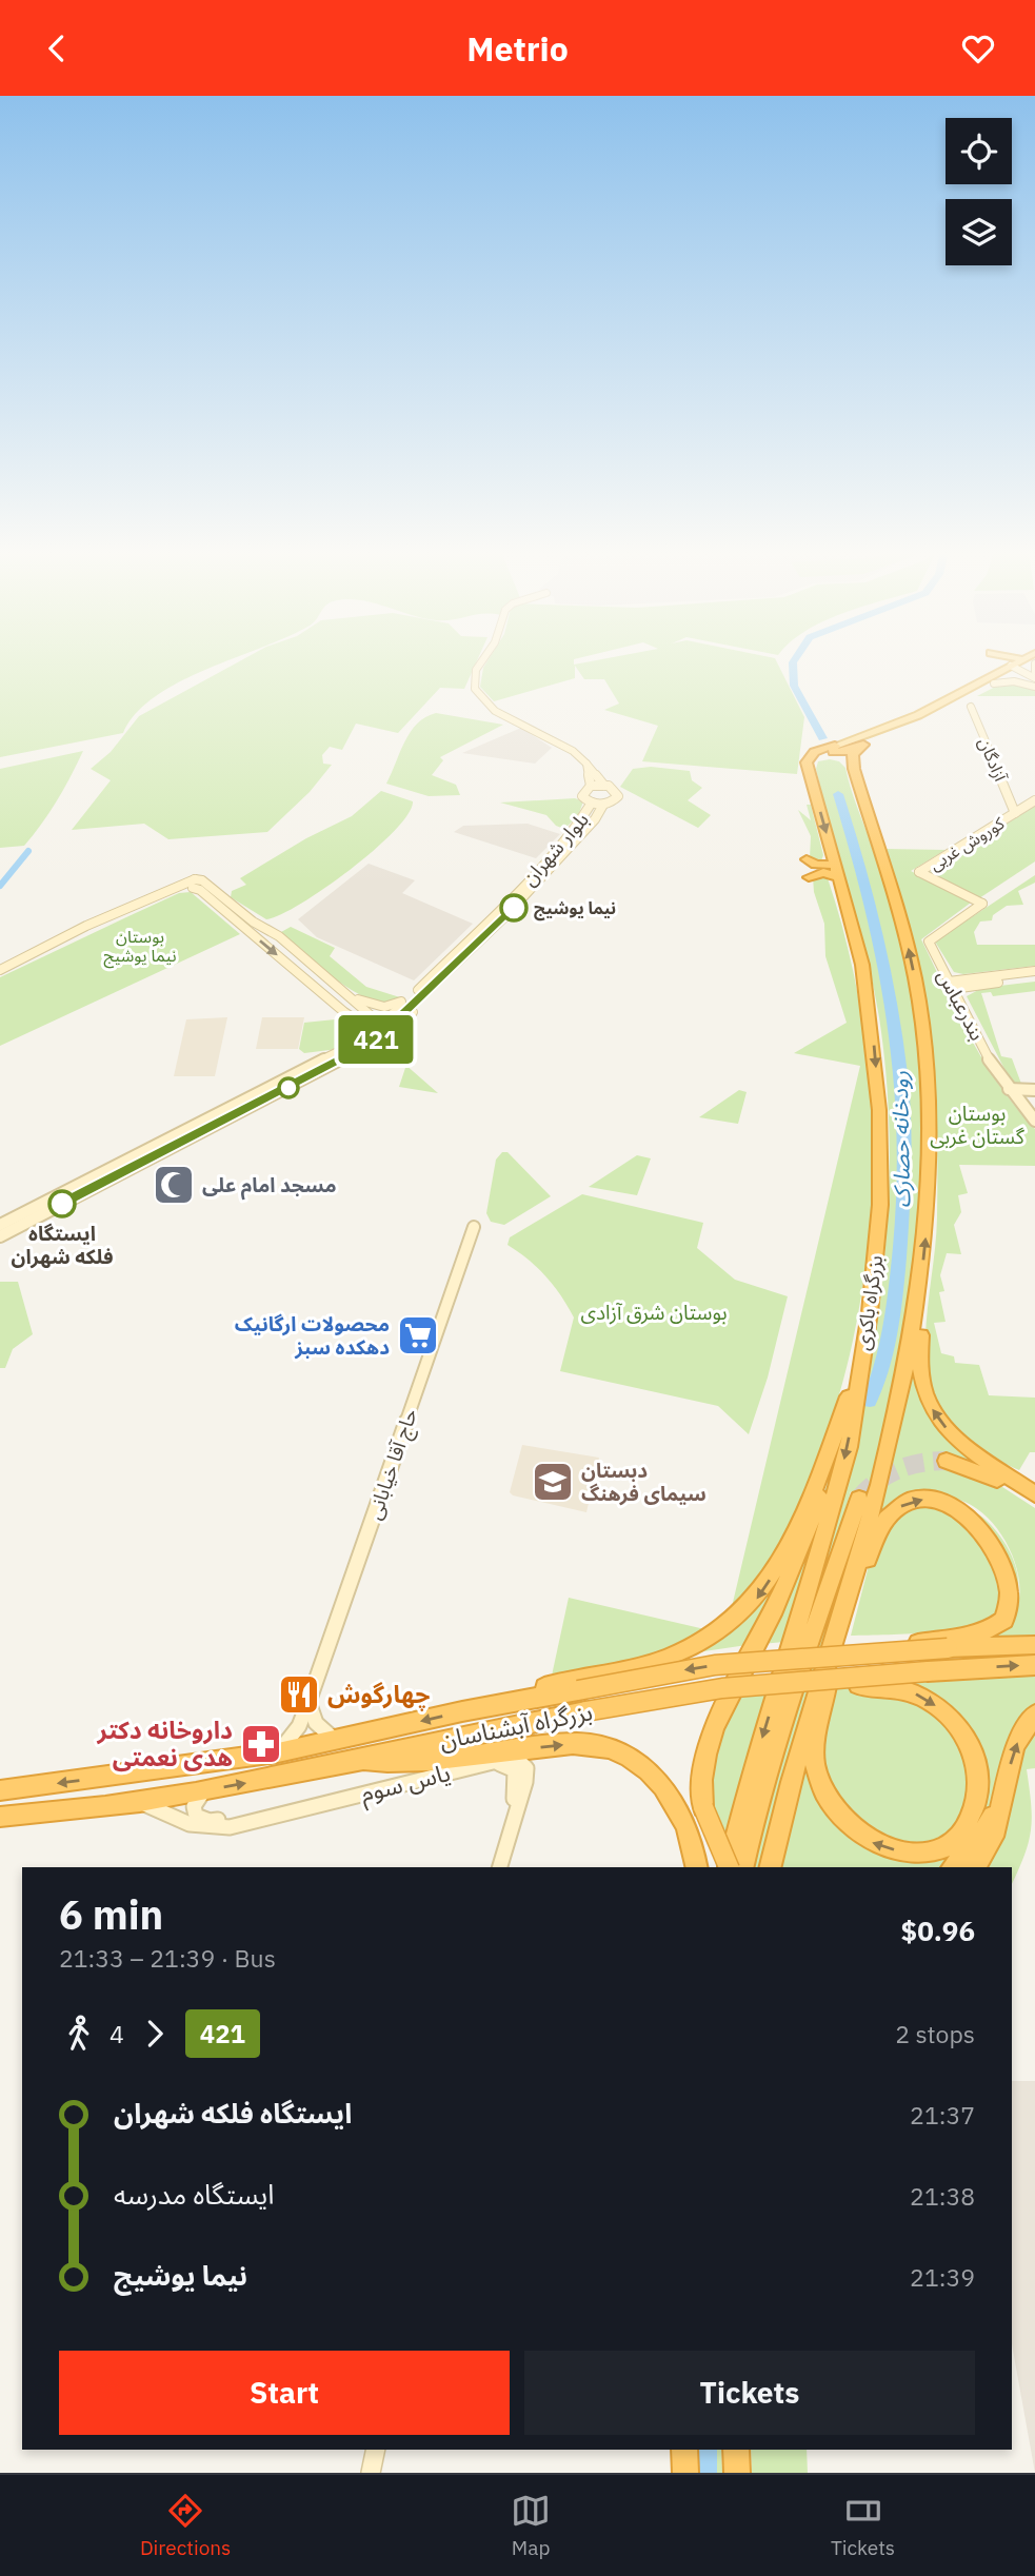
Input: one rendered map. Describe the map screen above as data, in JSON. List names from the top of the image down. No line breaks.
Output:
{"streets":{"highway":["بزرگراه باکری","بزرگراه آبشناسان"],"street":["آزادگان","کوروش غربی","بلوار شهران","بندرعباس","حاج آقا خیابانی","یاس سوم"]},"crossings":[["آزادگان","کوروش غربی"],["کوروش غربی","بندرعباس"],["حاج آقا خیابانی","بزرگراه آبشناسان"],["بزرگراه آبشناسان","یاس سوم"]],"water":["رودخانه حصارک"],"parks":["بوستان نیما یوشیج","بوستان گستان غربی","بوستان شرق آزادی"],"places":{"other":["نیما یوشیج","ایستگاه فلکه شهران"],"mosque":["مسجد امام علی"],"supermarket":["محصولات ارگانیک دهکده سبز"],"school or university":["دبستان سیمای فرهنگ"],"restaurant":["چهارگوش"],"pharmacy":["داروخانه دكتر هدی نعمتی"]},"lines":["bus line 421"],"page":{"header":"Metrio","on_map":"421","heading":["6 min","21:33 – 21:39 · Bus","$0.96"],"legs":["4","421","2 stops"],"list":[{"name":"ایستگاه فلکه شهران","value":"21:37"},{"name":"ایستگاه مدرسه","value":"21:38"},{"name":"نیما یوشیج","value":"21:39"}],"buttons":["Start","Tickets"],"tabs":["Directions","Map","Tickets"]}}
